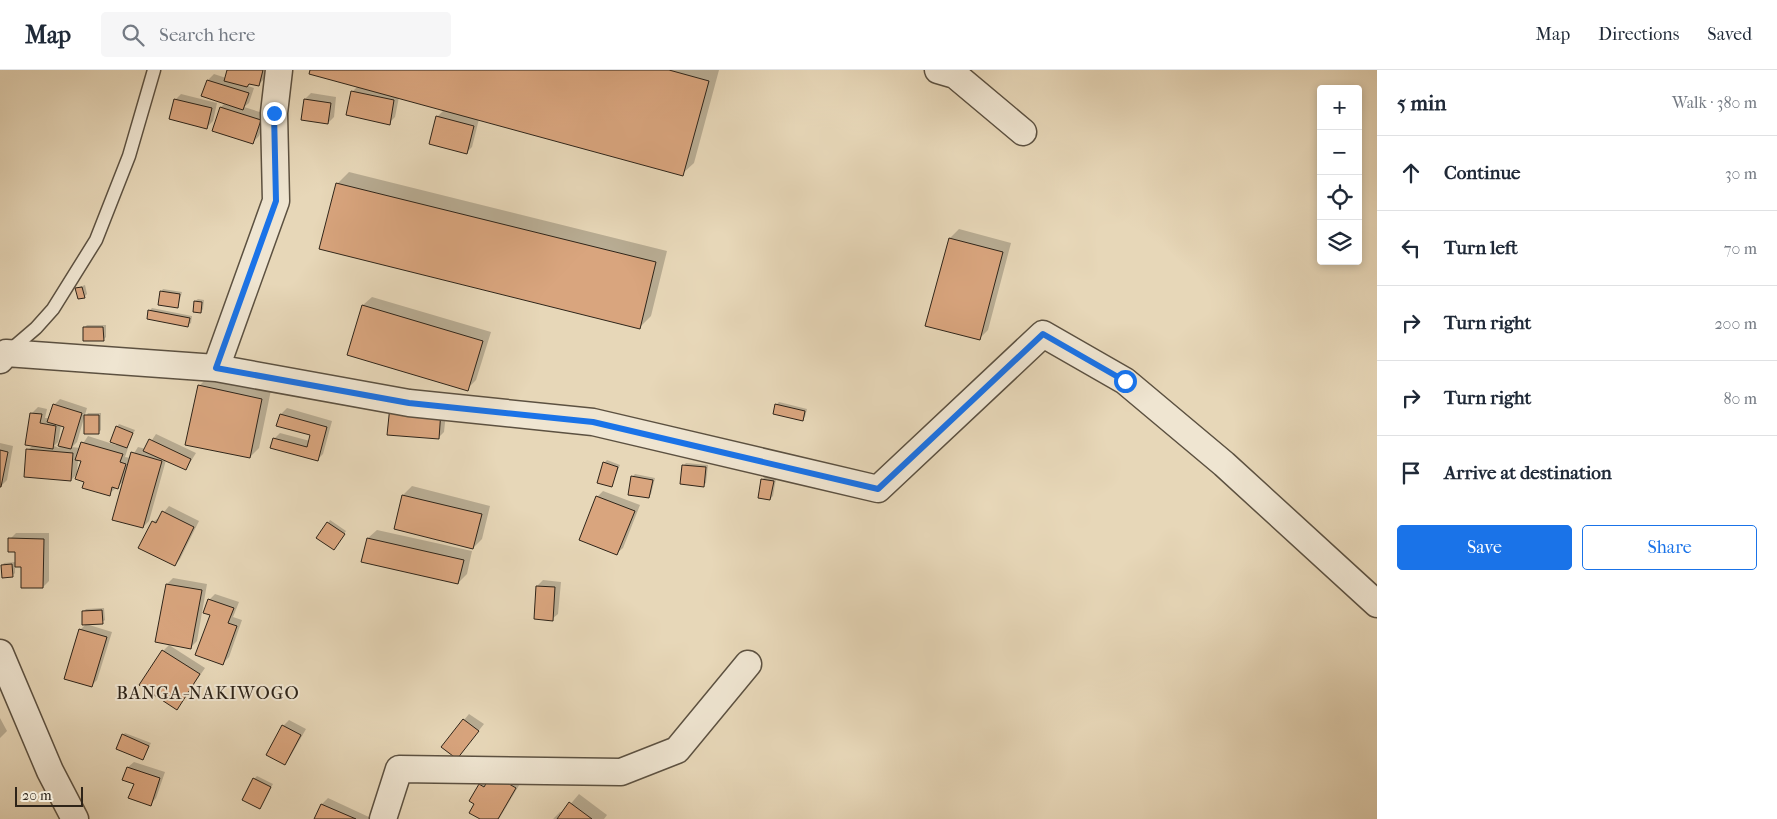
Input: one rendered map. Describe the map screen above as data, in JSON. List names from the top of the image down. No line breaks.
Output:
{"districts":["BANGA-NAKIWOGO"],"scale_bar":"20 m","page":{"header":"Map","search":"Search here","nav":["Map","Directions","Saved"],"heading":["5 min","Walk · 380 m"],"map_buttons":["+","−"],"list":[["Continue","30 m"],["Turn left","70 m"],["Turn right","200 m"],["Turn right","80 m"],"Arrive at destination"],"buttons":["Save","Share"],"scale":"20 m"}}
